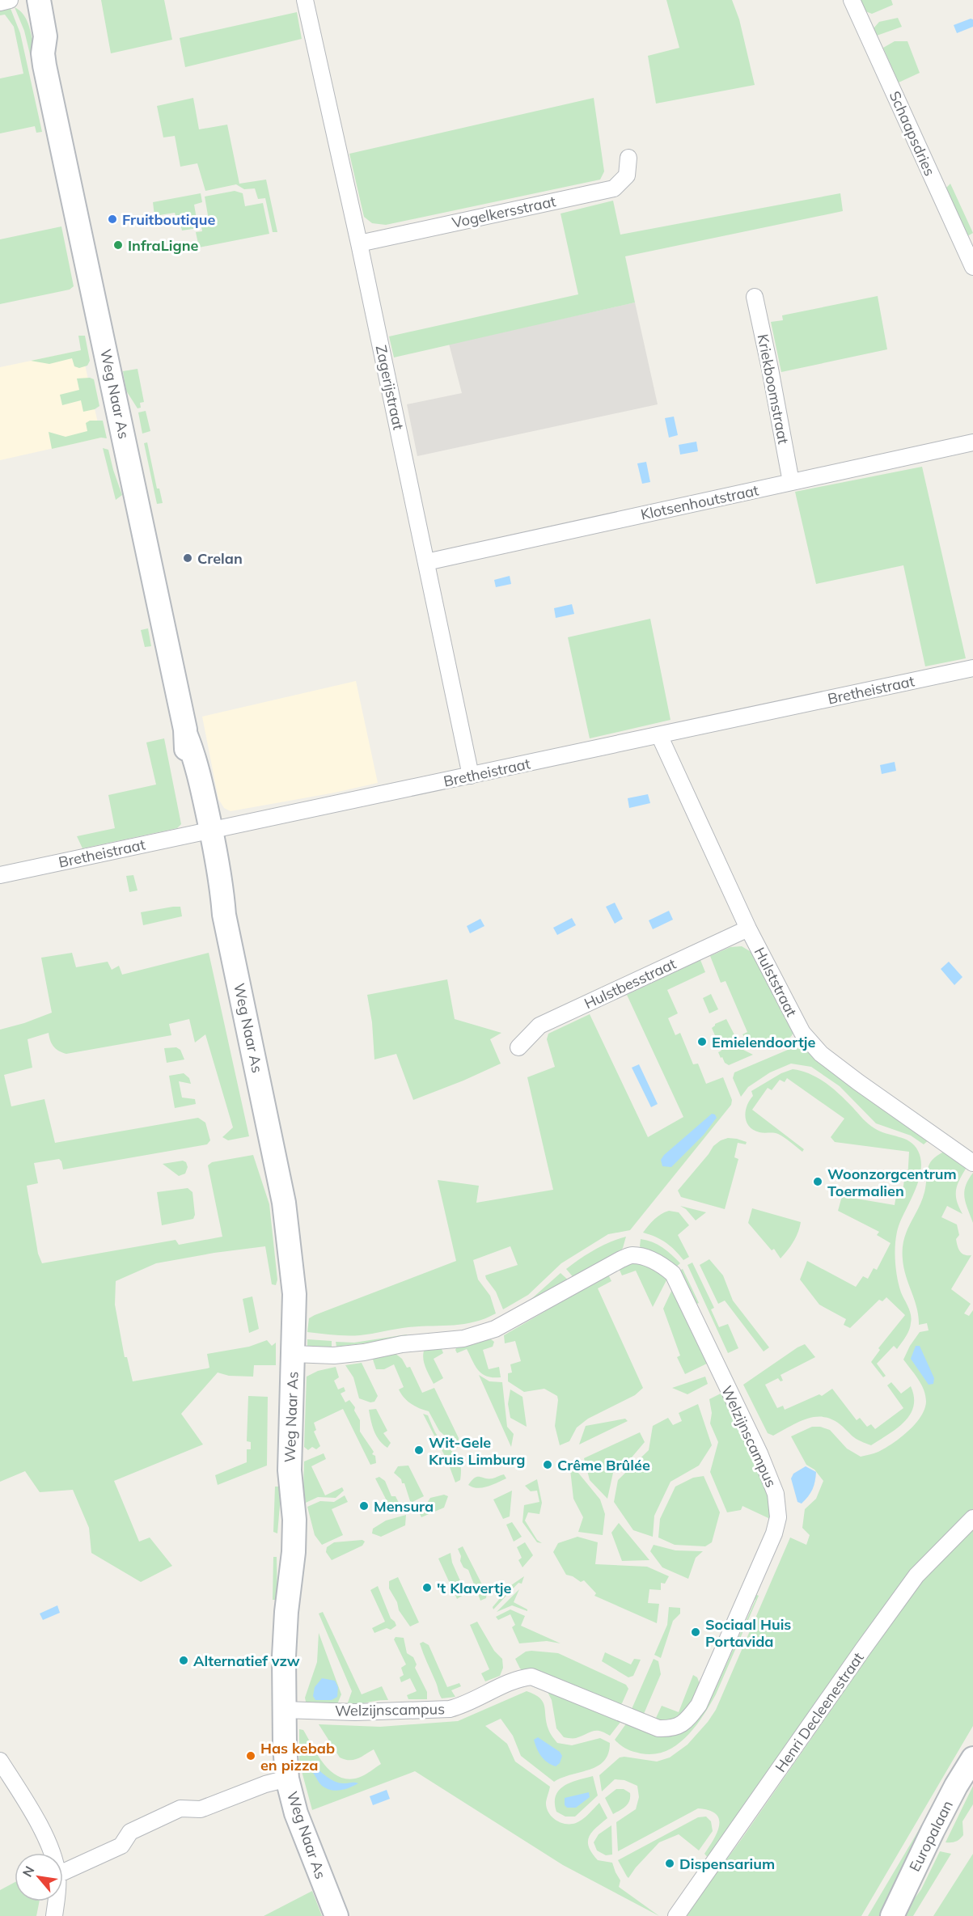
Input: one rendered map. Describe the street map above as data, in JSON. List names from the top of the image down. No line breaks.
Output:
{"streets":{"main road":["Weg Naar As","Europalaan"],"street":["Schaapsdries","Vogelkersstraat","Zagerijstraat","Kriekboomstraat","Klotsenhoutstraat","Bretheistraat","Hulststraat","Hulstbesstraat","Welzijnscampus","Henri Decleenestraat"]},"crossings":[["Vogelkersstraat","Zagerijstraat"],["Zagerijstraat","Klotsenhoutstraat"],["Zagerijstraat","Bretheistraat"],["Kriekboomstraat","Klotsenhoutstraat"],["Weg Naar As","Bretheistraat"],["Weg Naar As","Welzijnscampus"],["Bretheistraat","Hulststraat"],["Hulststraat","Hulstbesstraat"]],"places":["Fruitboutique","InfraLigne","Crelan","Emielendoortje","Woonzorgcentrum Toermalien","Wit-Gele Kruis Limburg","Crême Brûlée","Mensura","'t Klavertje","Sociaal Huis Portavida","Alternatief vzw","Has kebab en pizza","Dispensarium"],"north":"top left"}
